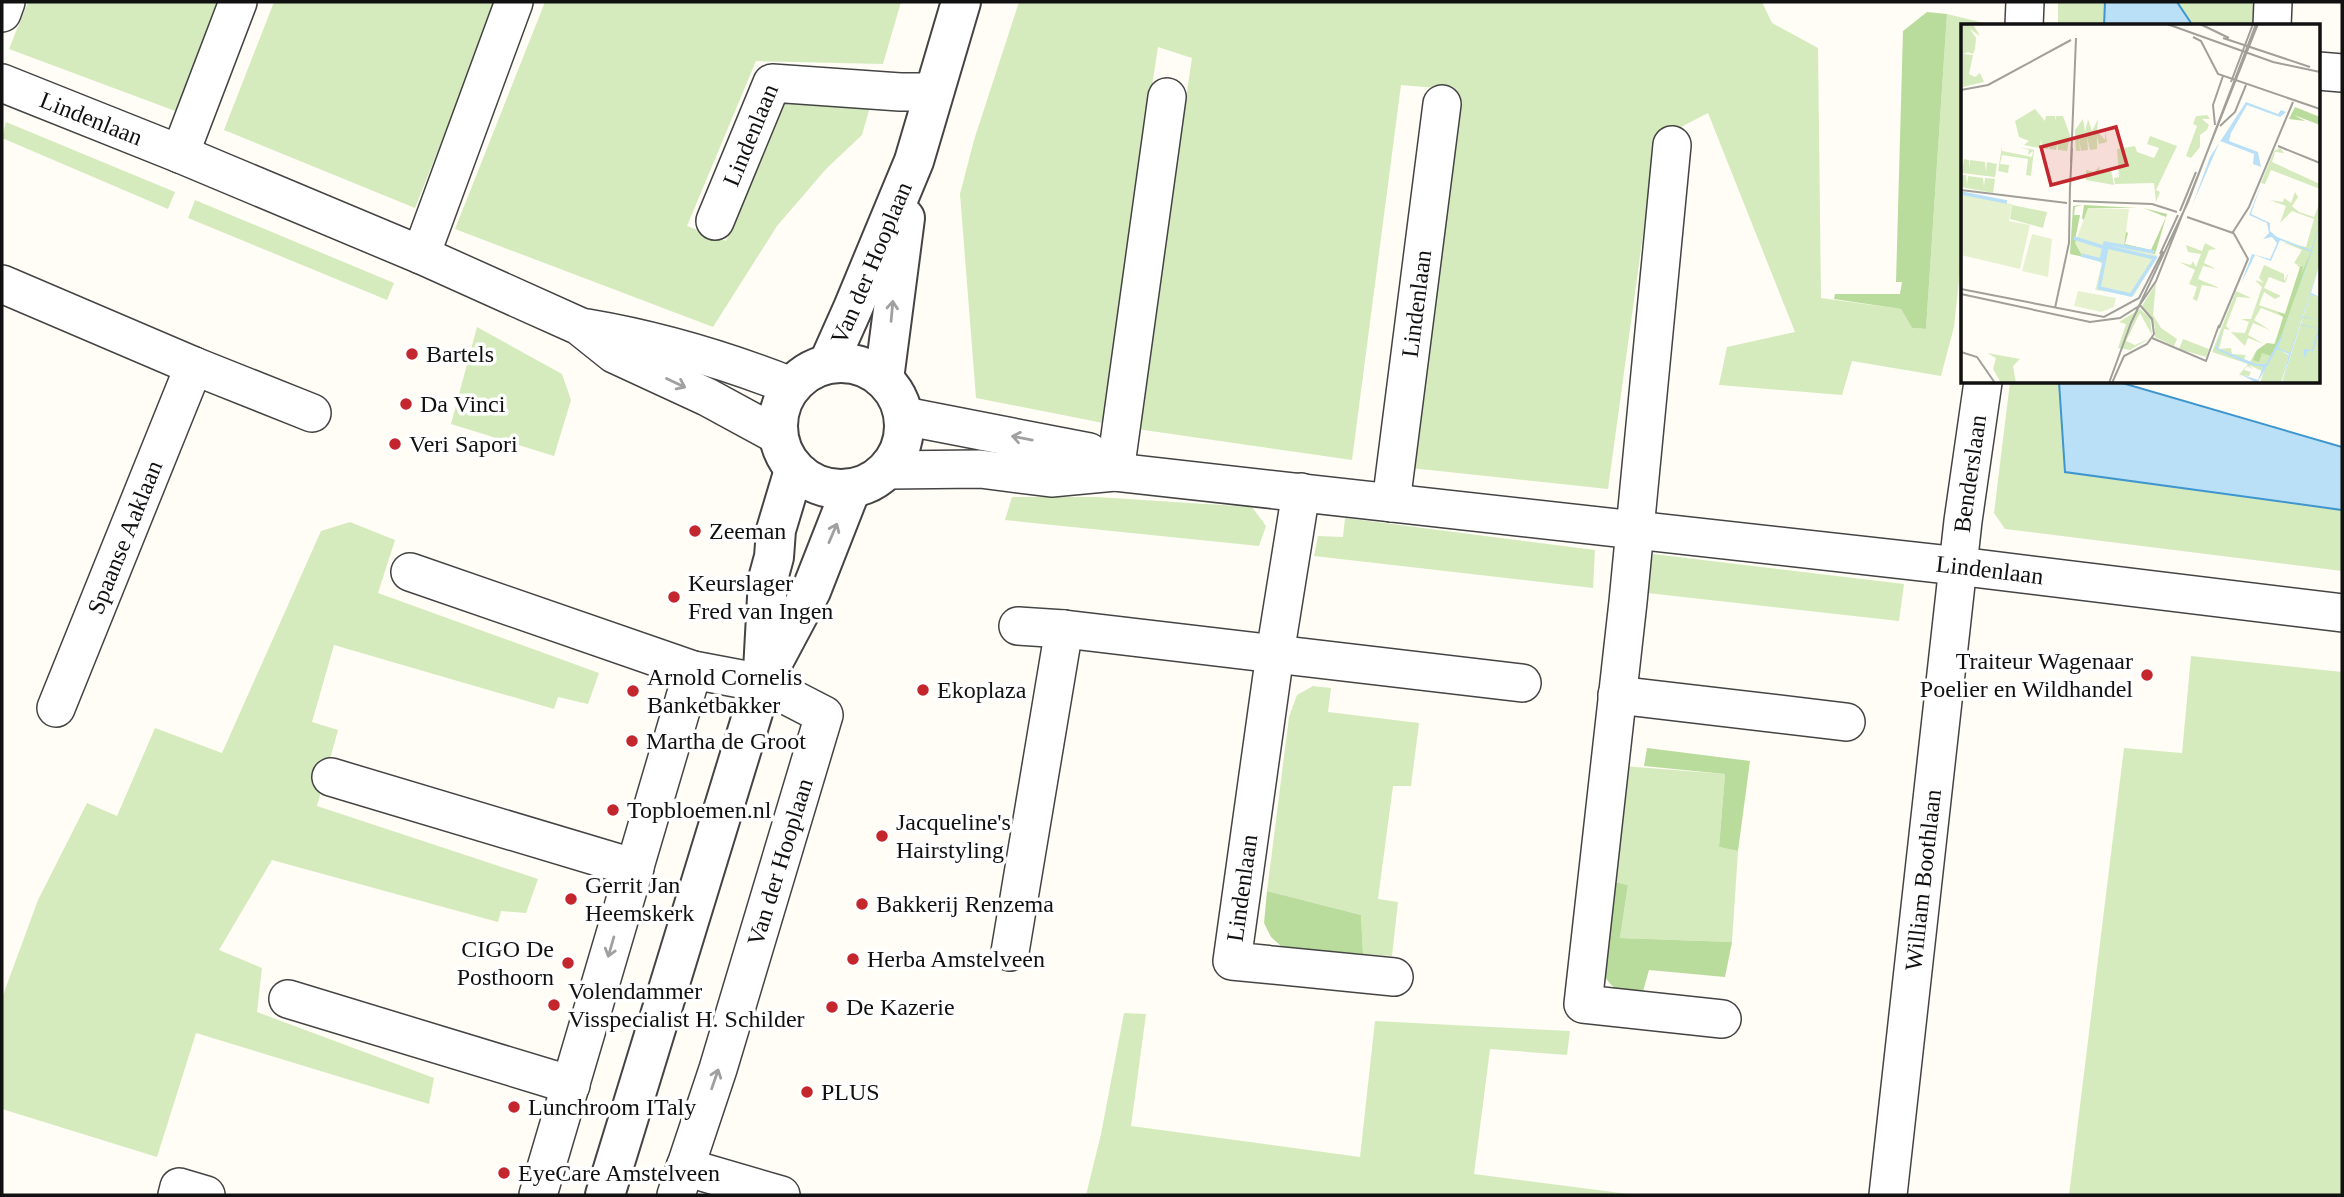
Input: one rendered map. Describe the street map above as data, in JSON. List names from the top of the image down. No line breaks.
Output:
{"streets":{"street":["Lindenlaan","Van der Hooplaan","Benderslaan","Spaanse Aaklaan","William Boothlaan"]},"crossings":[["Lindenlaan","Van der Hooplaan"],["Lindenlaan","Benderslaan"],["Lindenlaan","William Boothlaan"],["Benderslaan","William Boothlaan"]],"places":["Bartels","Da Vinci","Veri Sapori","Zeeman","Keurslager Fred van Ingen","Traiteur Wagenaar Poelier en Wildhandel","Ekoplaza","Arnold Cornelis Banketbakker","Martha de Groot","Topbloemen.nl","Jacqueline's Hairstyling","Gerrit Jan Heemskerk","Bakkerij Renzema","Herba Amstelveen","CIGO De Posthoorn","Volendammer Visspecialist H. Schilder","De Kazerie","PLUS","Lunchroom ITaly","EyeCare Amstelveen"]}
